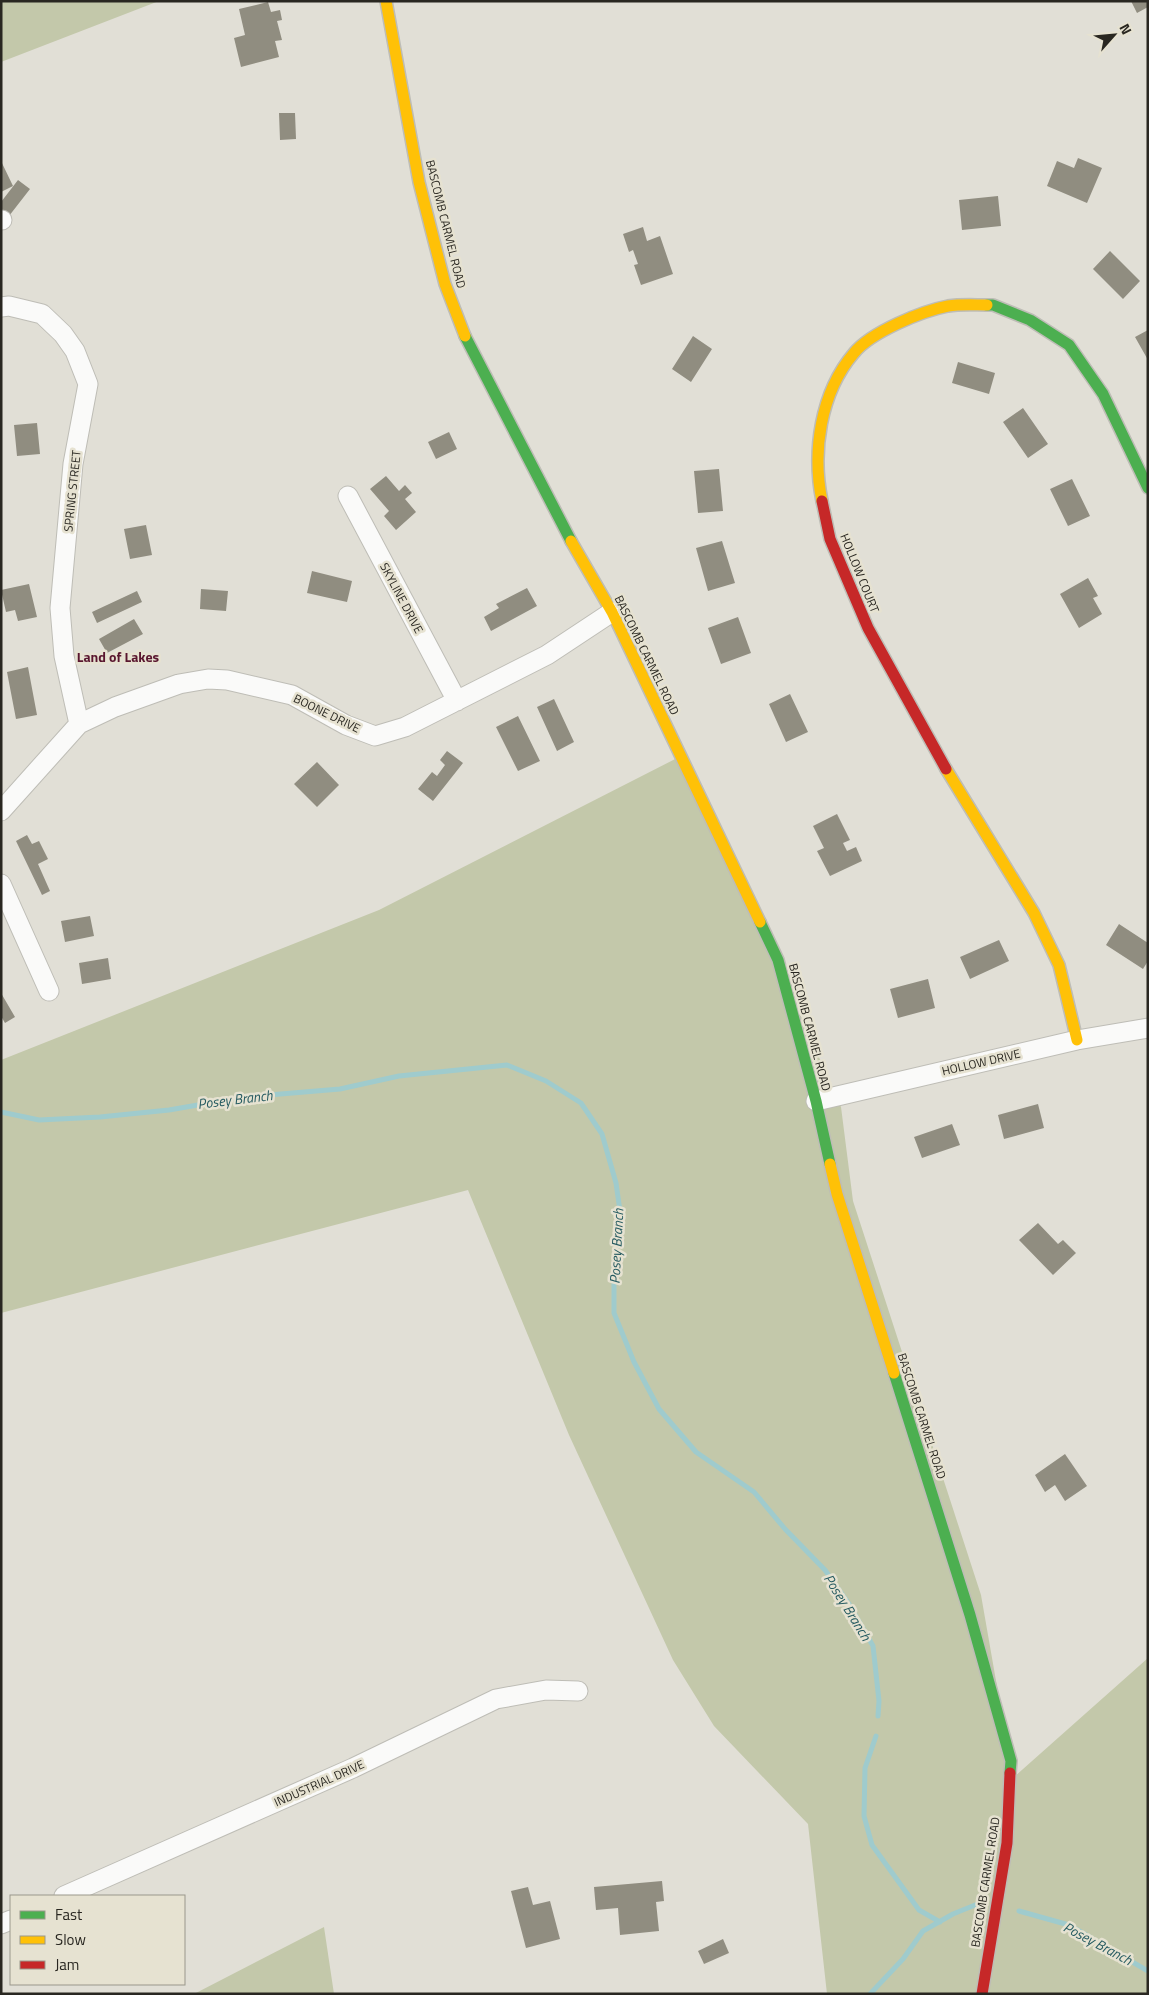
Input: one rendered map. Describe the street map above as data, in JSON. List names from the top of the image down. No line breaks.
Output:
{"streets":{"street":["BASCOMB CARMEL ROAD","SPRING STREET","HOLLOW COURT","SKYLINE DRIVE","BOONE DRIVE","HOLLOW DRIVE","INDUSTRIAL DRIVE"]},"crossings":[["BASCOMB CARMEL ROAD","BOONE DRIVE"],["BASCOMB CARMEL ROAD","HOLLOW DRIVE"],["SPRING STREET","BOONE DRIVE"],["HOLLOW COURT","HOLLOW DRIVE"],["SKYLINE DRIVE","BOONE DRIVE"]],"districts":["Land of Lakes"],"water":["Posey Branch"],"legend":["Fast","Slow","Jam"],"north":"top right"}
